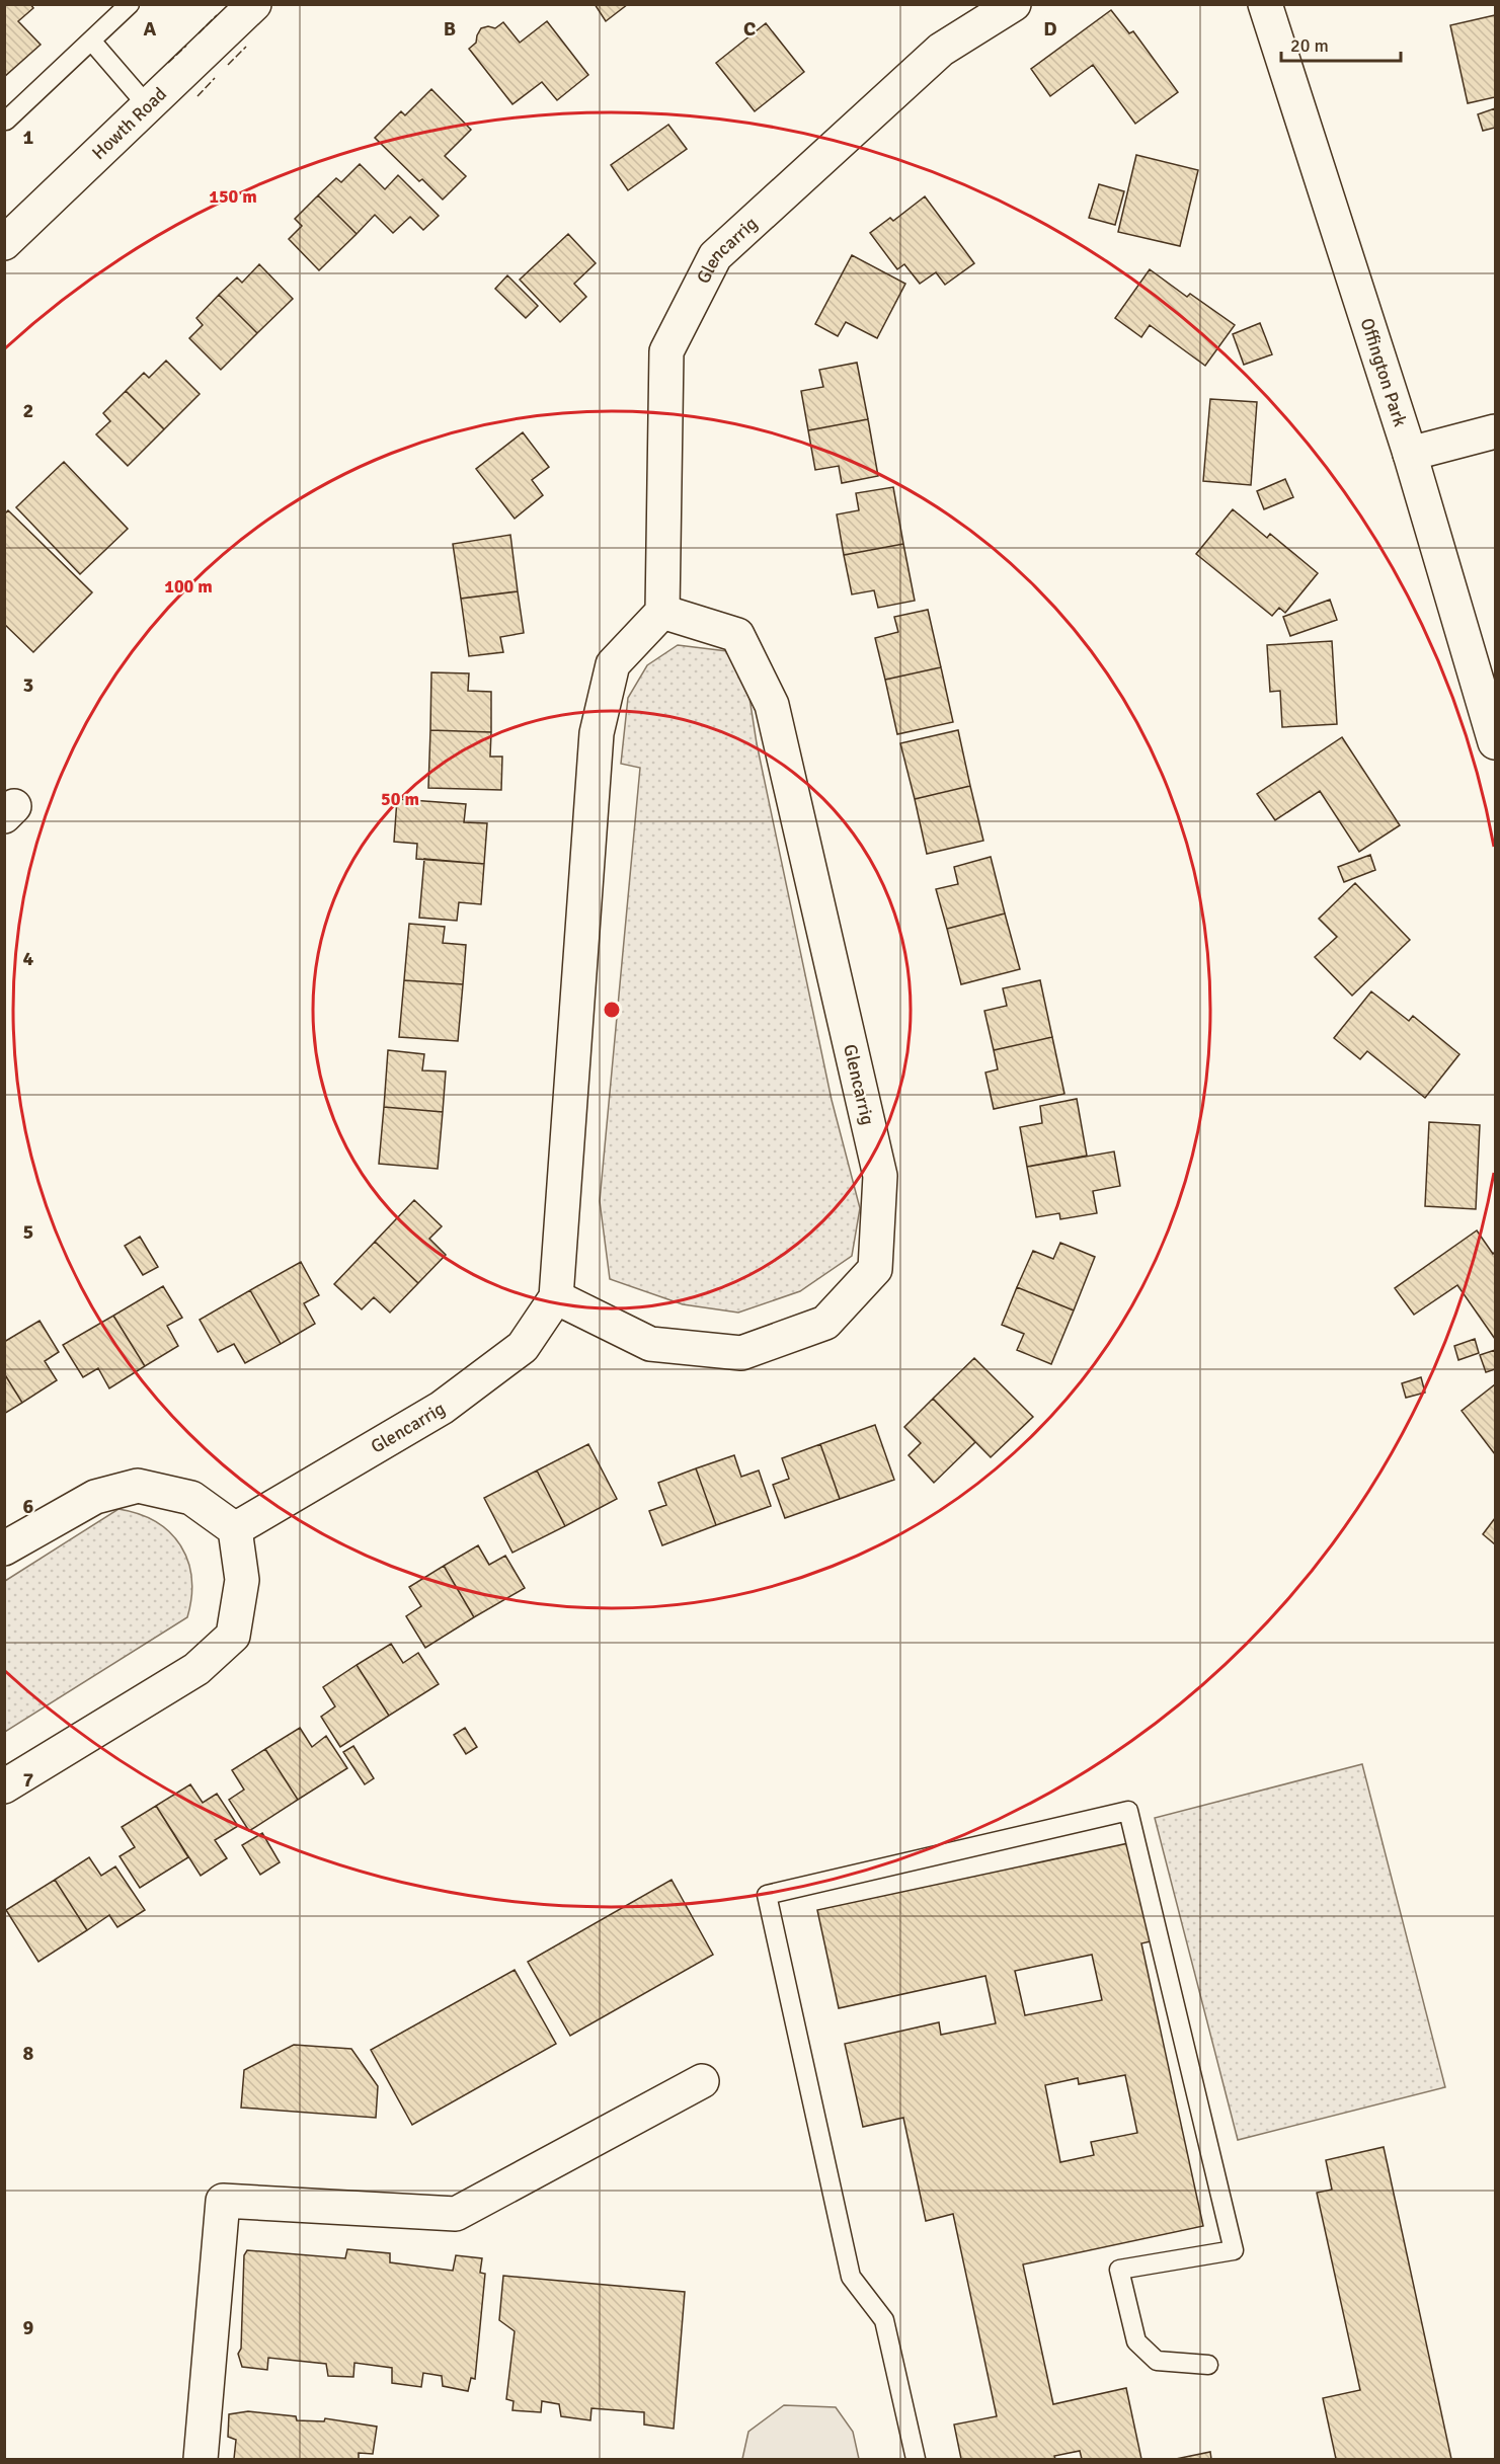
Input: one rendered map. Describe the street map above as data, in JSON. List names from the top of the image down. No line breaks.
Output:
{"streets":{"street":["Howth Road","Glencarrig","Offington Park"]},"scale_bar":"20 m","grid":{"columns":["A","B","C","D"],"rows":["1","2","3","4","5","6","7","8","9"]},"rings":["150 m","100 m","50 m"]}
